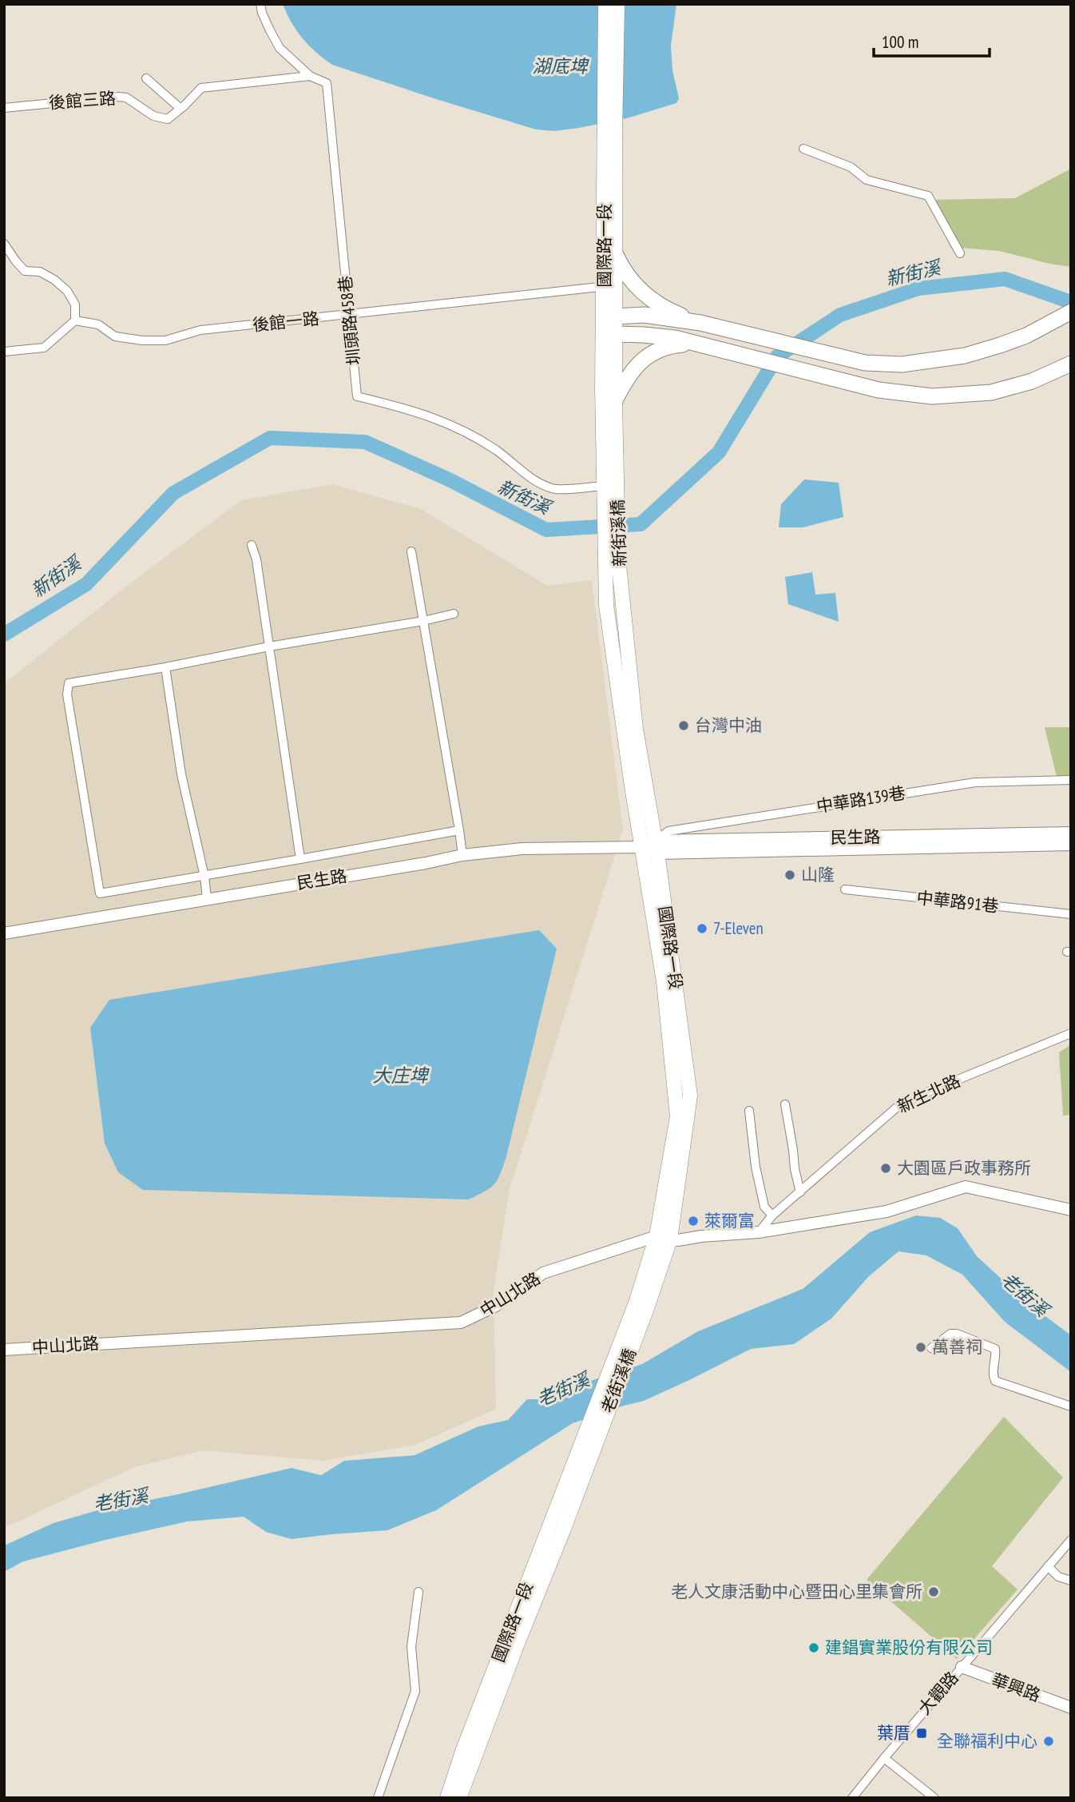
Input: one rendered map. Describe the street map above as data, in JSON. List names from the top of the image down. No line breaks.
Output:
{"streets":{"main road":["國際路一段","新街溪橋","民生路","老街溪橋"],"street":["後館三路","圳頭路458巷","後館一路","中華路139巷","中華路91巷","新生北路","中山北路","華興路","大觀路"]},"crossings":[["後館三路","圳頭路458巷"],["國際路一段","圳頭路458巷"],["國際路一段","後館一路"],["國際路一段","新街溪橋"],["國際路一段","中華路139巷"],["國際路一段","民生路"],["國際路一段","中山北路"],["國際路一段","老街溪橋"],["圳頭路458巷","後館一路"],["圳頭路458巷","新街溪橋"],["中華路139巷","民生路"],["新生北路","中山北路"],["華興路","大觀路"]],"water":["湖底埤","新街溪","大庄埤","老街溪"],"places":{"other":["台灣中油","山隆","7-Eleven","大園區戶政事務所","萊爾富","萬善祠","老人文康活動中心暨田心里集會所","建錩實業股份有限公司","全聯福利中心"],"transit":["葉厝"]},"scale_bar":"100 m"}
